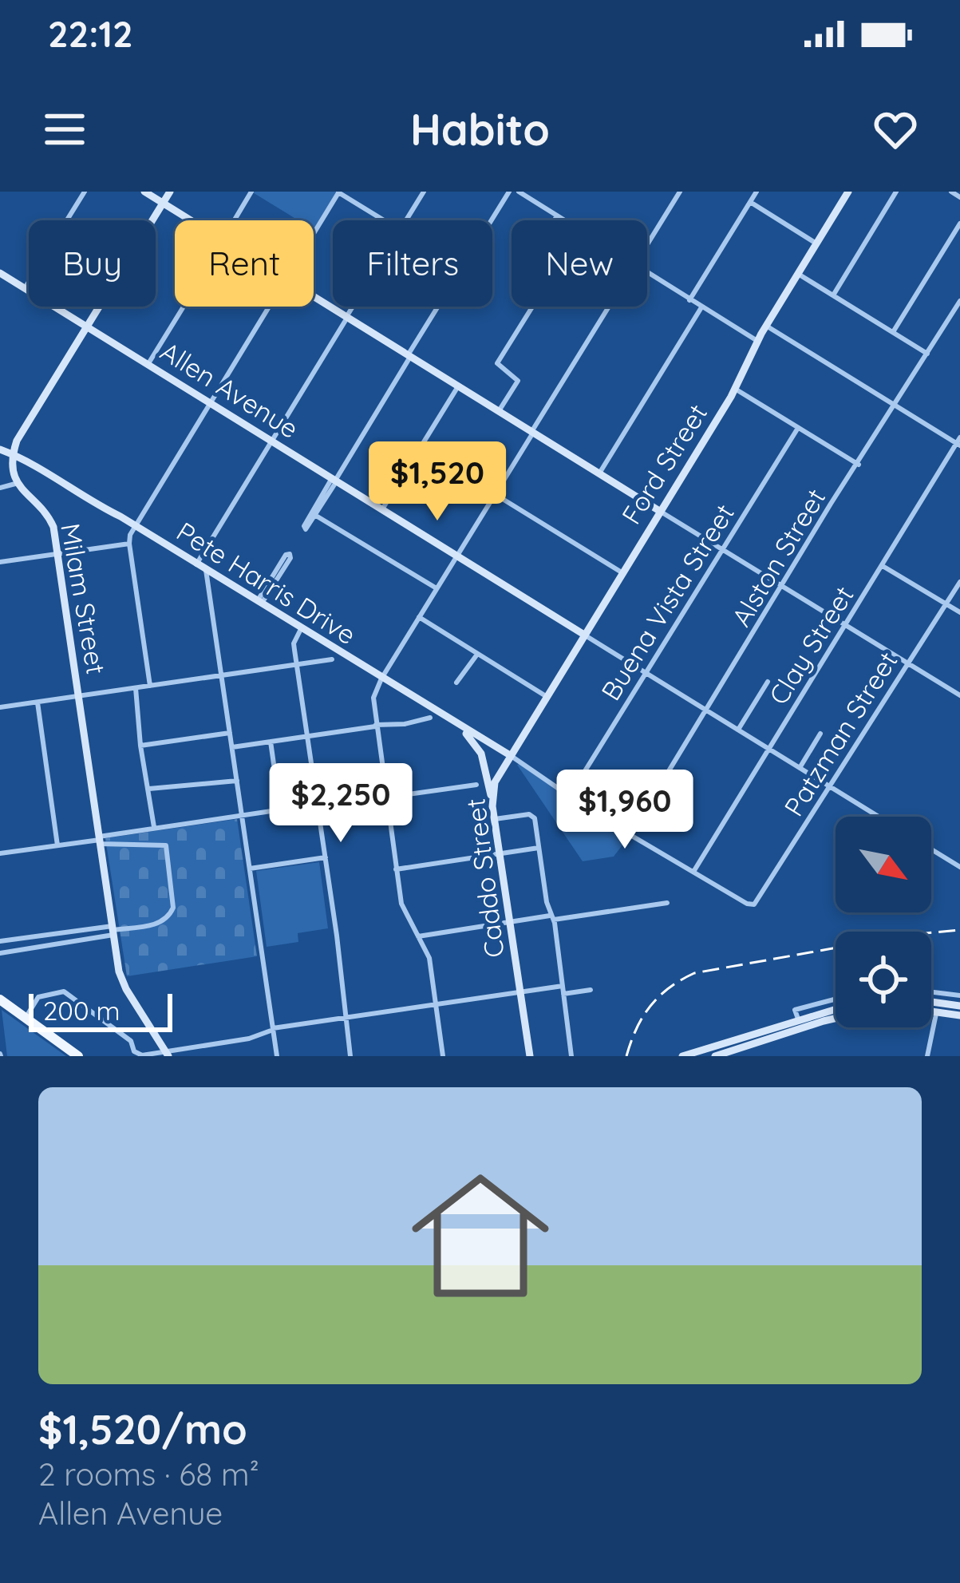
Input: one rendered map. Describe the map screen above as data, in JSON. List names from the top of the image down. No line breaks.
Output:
{"streets":{"main road":["Allen Avenue","Ford Street","Pete Harris Drive","Milam Street","Caddo Street"],"street":["Alston Street","Buena Vista Street","Clay Street","Patzman Street"]},"crossings":[["Allen Avenue","Ford Street"],["Ford Street","Pete Harris Drive"],["Ford Street","Caddo Street"],["Pete Harris Drive","Caddo Street"],["Clay Street","Patzman Street"]],"scale_bar":"200 m","north":"bottom right","page":{"status":"22:12","header":"Habito","chip":["Buy","Rent","Filters","New"],"price":["$1,520","$2,250","$1,960"],"scale":"200 m","list":[{"name":"$1,520/mo","note":"2 rooms · 68 m² · Allen Avenue"}]}}
